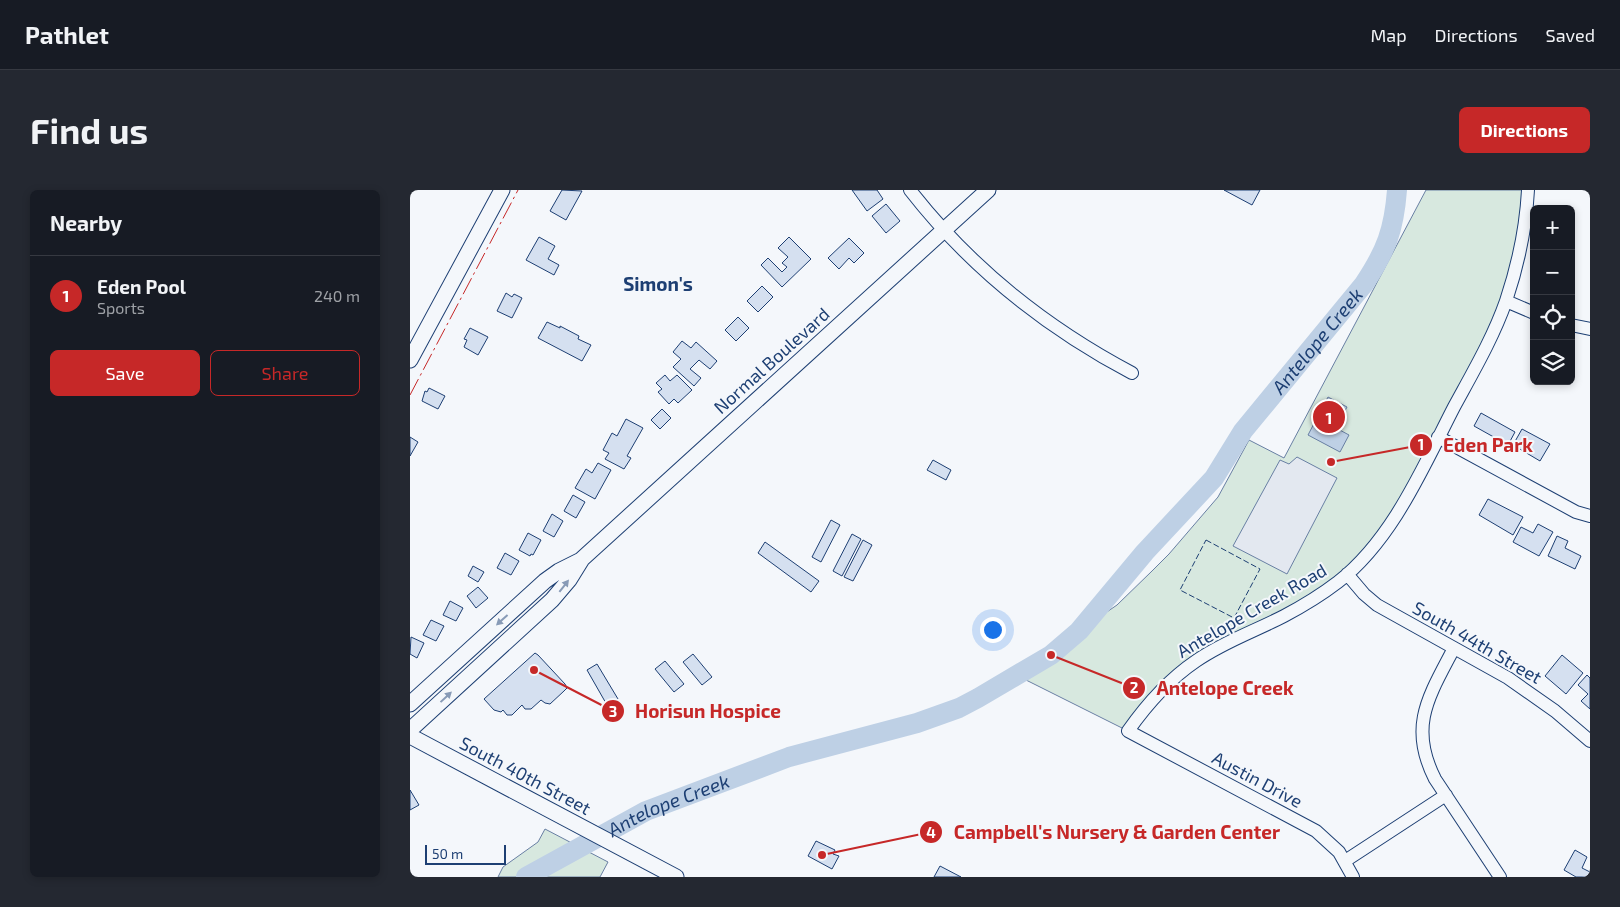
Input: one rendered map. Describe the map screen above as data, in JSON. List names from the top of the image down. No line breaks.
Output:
{"streets":{"main road":["Normal Boulevard","South 40th Street"],"street":["Antelope Creek Road","South 44th Street","Austin Drive"]},"crossings":[["Antelope Creek Road","South 44th Street"],["Antelope Creek Road","Austin Drive"]],"districts":["Simon's"],"water":["Antelope Creek"],"places":["Eden Park","Antelope Creek","Horisun Hospice","Campbell's Nursery & Garden Center"],"scale_bar":"50 m","page":{"header":"Pathlet","nav":["Map","Directions","Saved"],"buttons":["Directions",["Save","Share"]],"title":"Find us","heading":"Nearby","map_buttons":["+","−"],"list":[{"mark":"1","name":"Eden Pool","note":"Sports","value":"240 m"}],"pins":"1","scale":"50 m"}}
